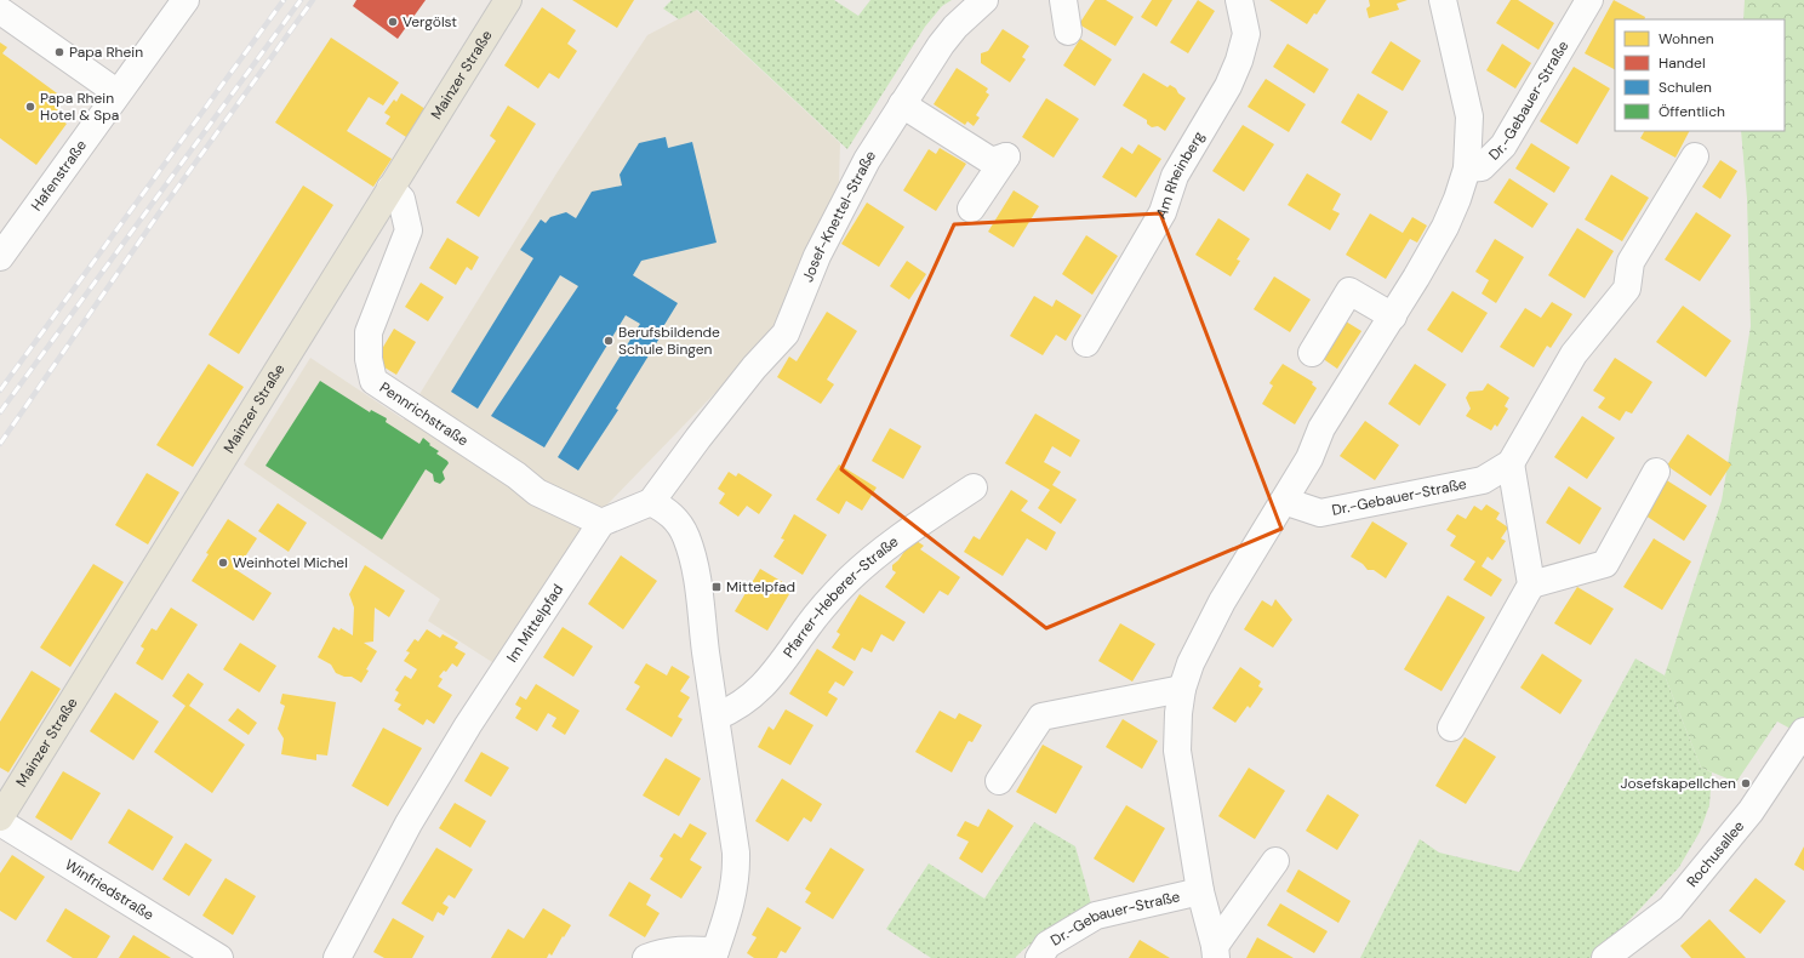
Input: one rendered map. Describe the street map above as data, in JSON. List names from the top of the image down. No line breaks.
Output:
{"streets":{"main road":["Mainzer Straße"],"street":["Dr.-Gebauer-Straße","Hafenstraße","Am Rheinberg","Josef-Knettel-Straße","Pennrichstraße","Pfarrer-Heberer-Straße","Im Mittelpfad","Rochusallee","Winfriedstraße"]},"crossings":[["Mainzer Straße","Pennrichstraße"],["Pennrichstraße","Im Mittelpfad"]],"places":{"other":["Vergölst","Papa Rhein","Papa Rhein Hotel & Spa","Berufsbildende Schule Bingen","Weinhotel Michel","Josefskapellchen"],"transit":["Mittelpfad"]},"legend":["Wohnen","Handel","Schulen","Öffentlich"]}
